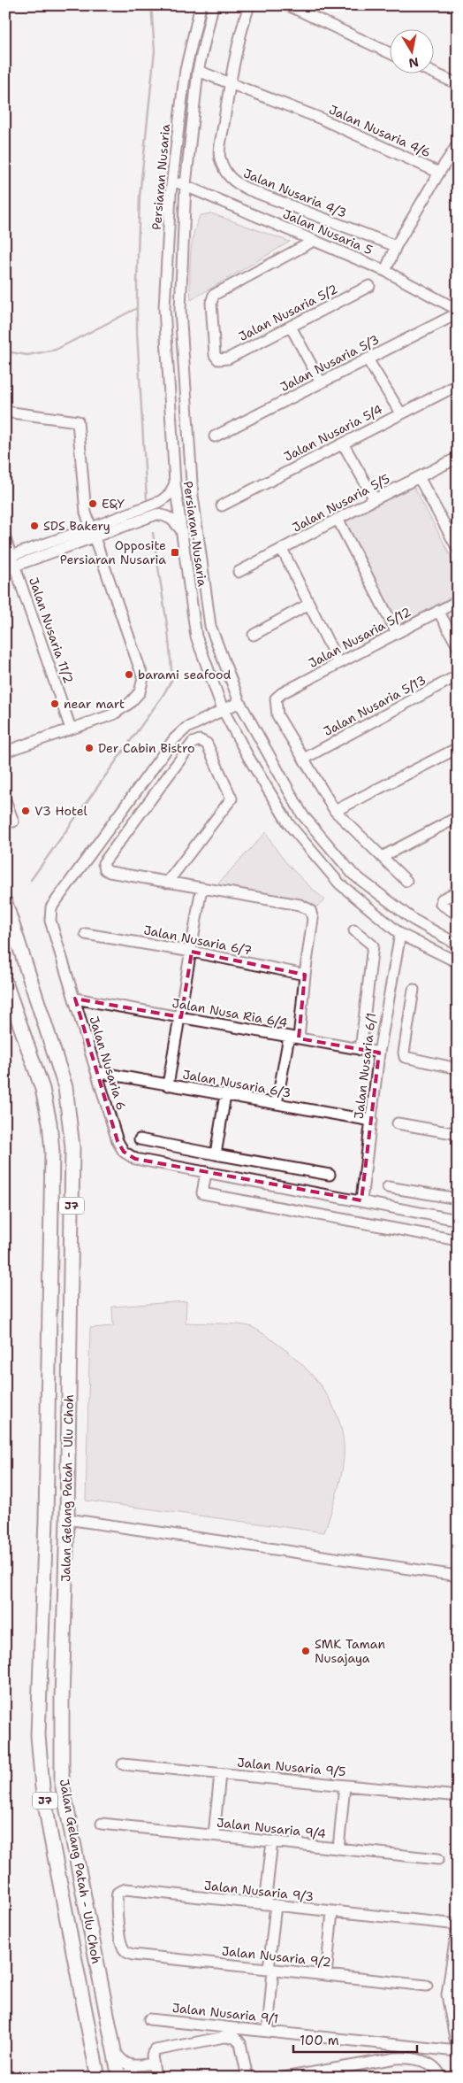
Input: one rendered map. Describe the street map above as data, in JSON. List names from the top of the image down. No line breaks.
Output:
{"streets":{"main road":["J7","Jalan Gelang Patah - Ulu Choh"],"street":["Jalan Nusaria 4/6","Persiaran Nusaria","Jalan Nusaria 4/3","Jalan Nusaria 5","Jalan Nusaria 5/2","Jalan Nusaria 5/3","Jalan Nusaria 5/4","Jalan Nusaria 5/5","Jalan Nusaria 11/2","Jalan Nusaria 5/12","Jalan Nusaria 5/13","Jalan Nusaria 6/7","Jalan Nusa Ria 6/4","Jalan Nusaria 6","Jalan Nusaria 6/1","Jalan Nusaria 6/3","Jalan Nusaria 9/5","Jalan Nusaria 9/4","Jalan Nusaria 9/3","Jalan Nusaria 9/2","Jalan Nusaria 9/1"]},"crossings":[["Jalan Nusaria 4/6","Persiaran Nusaria"],["Jalan Nusaria 4/6","Jalan Nusaria 4/3"],["Jalan Nusaria 4/6","Jalan Nusaria 5"],["Persiaran Nusaria","Jalan Nusaria 5"],["Persiaran Nusaria","Jalan Nusaria 6"],["Persiaran Nusaria","Jalan Nusaria 6/1"],["Jalan Nusaria 5","Jalan Nusaria 5/2"],["Jalan Nusaria 5","Jalan Nusaria 5/3"],["Jalan Nusaria 5/12","Jalan Nusaria 5/13"],["Jalan Nusa Ria 6/4","Jalan Nusaria 6"],["Jalan Nusa Ria 6/4","Jalan Nusaria 6/1"],["Jalan Nusaria 6","Jalan Nusaria 6/1"],["Jalan Nusaria 6","Jalan Nusaria 6/3"],["Jalan Nusaria 6/1","Jalan Nusaria 6/3"],["Jalan Nusaria 9/3","Jalan Nusaria 9/2"]],"places":{"other":["E&Y","SDS Bakery","barami seafood","near mart","Der Cabin Bistro","V3 Hotel","SMK Taman Nusajaya"],"transit":["Opposite Persiaran Nusaria"]},"scale_bar":"100 m","north":"bottom"}
